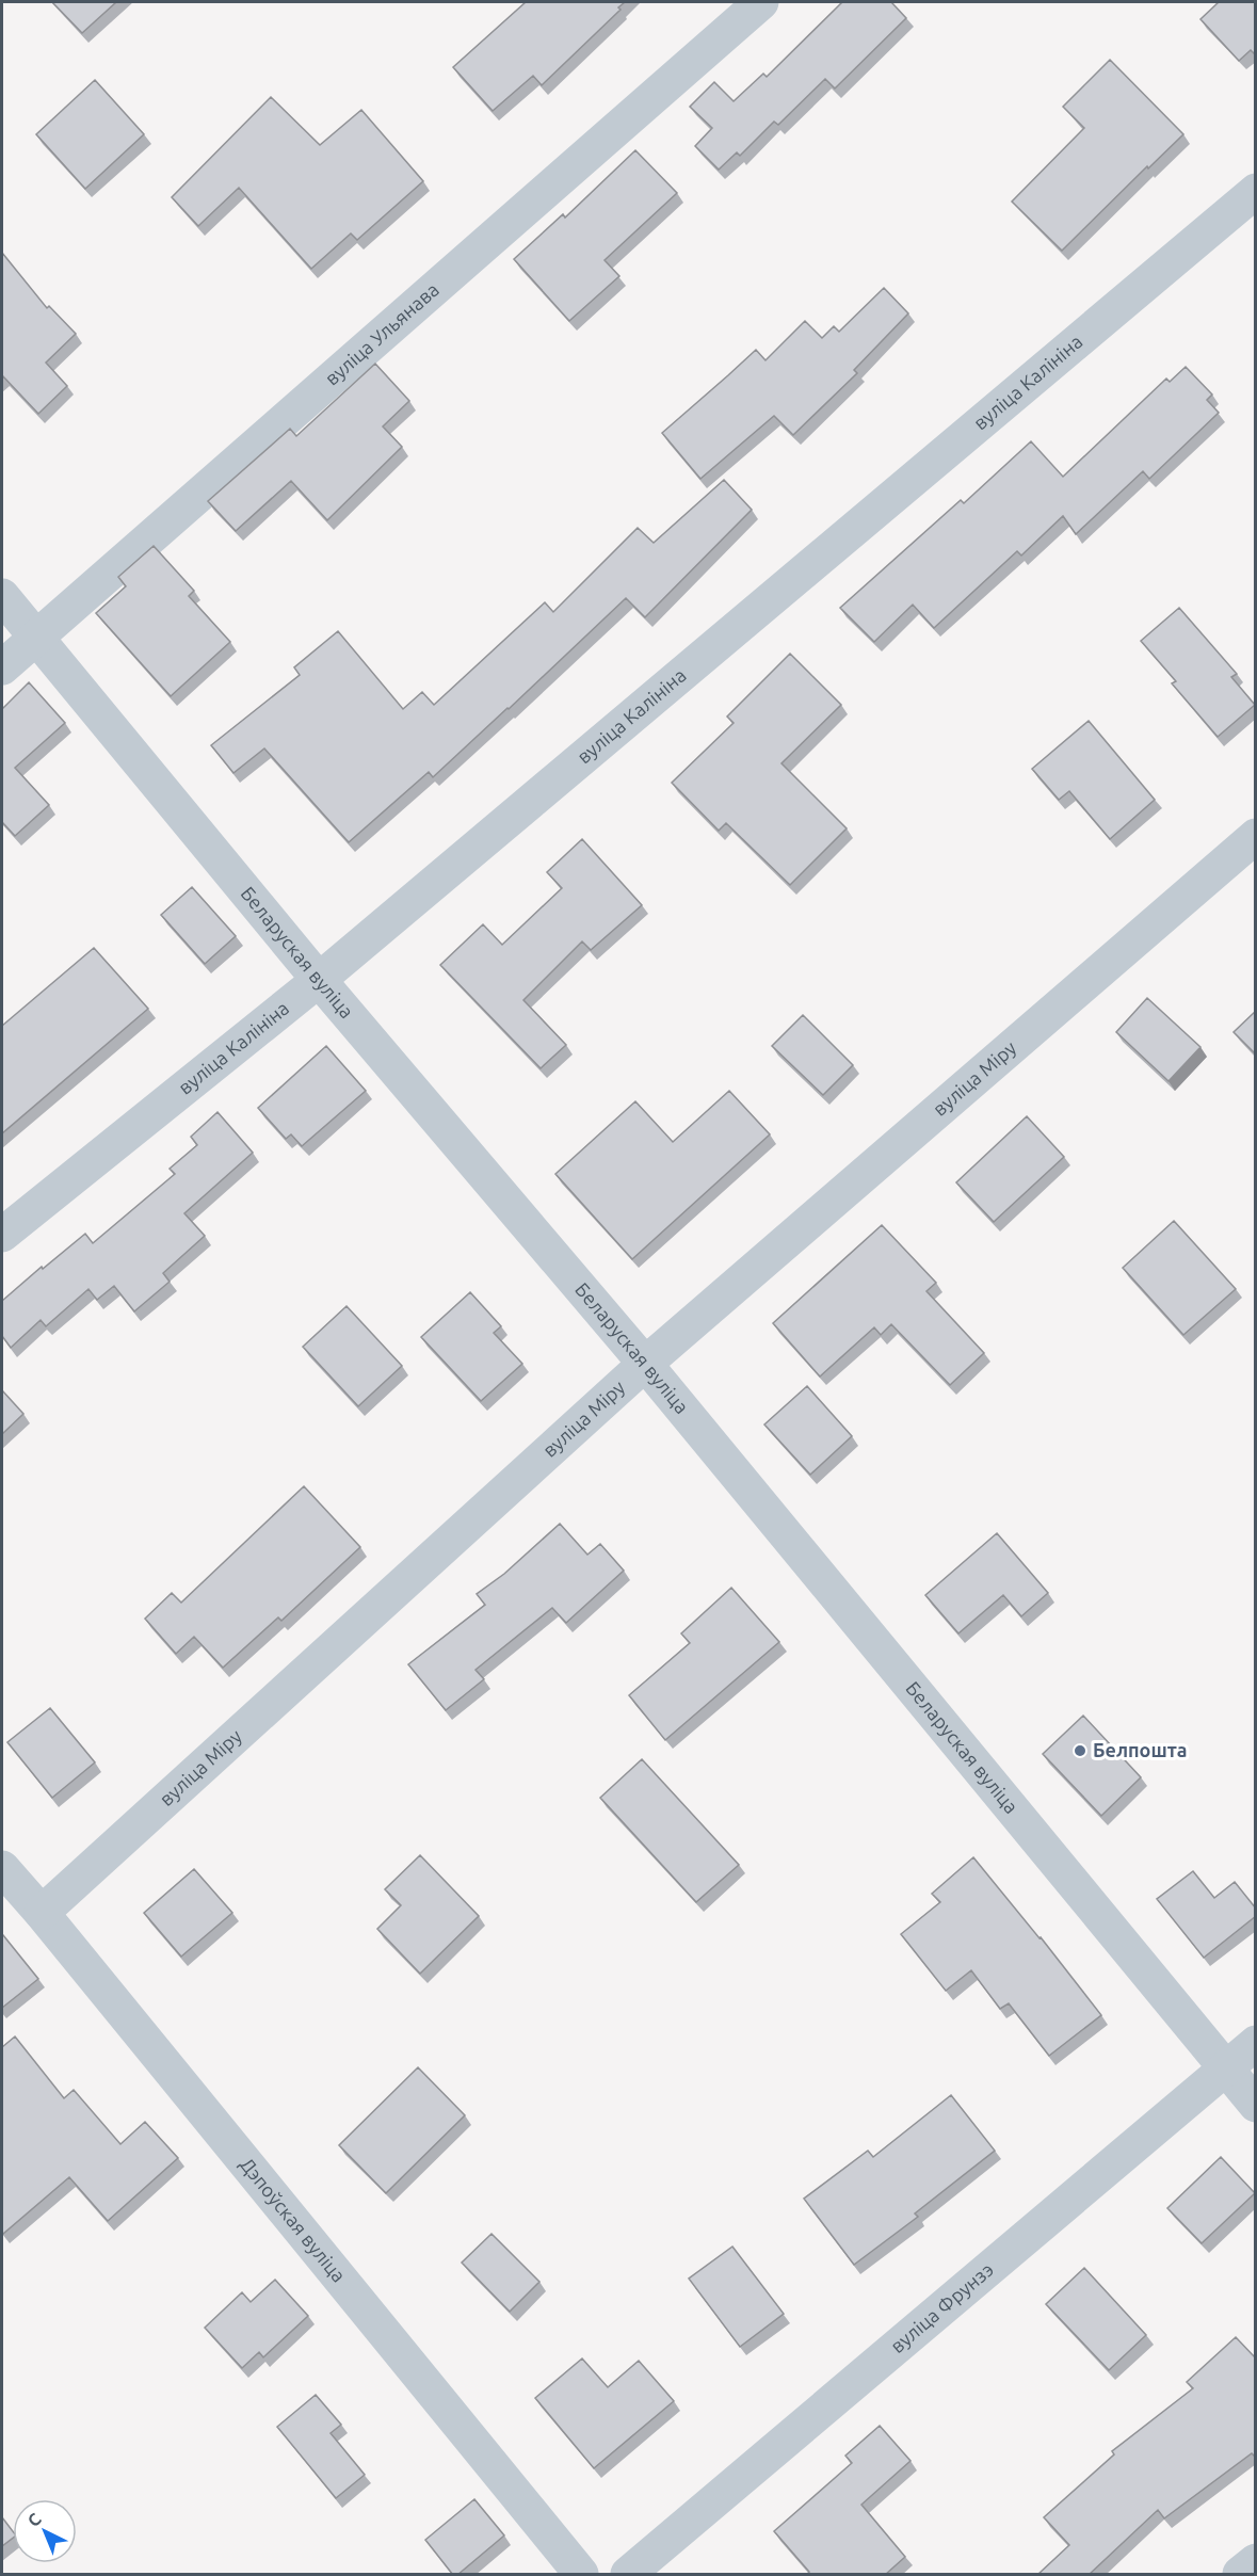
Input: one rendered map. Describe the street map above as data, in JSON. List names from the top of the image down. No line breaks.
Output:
{"streets":{"street":["вуліца Ульянава","вуліца Калініна","Беларуская вуліца","вуліца Міру","Дэпоўская вуліца","вуліца Фрунзэ"]},"crossings":[["вуліца Ульянава","Беларуская вуліца"],["вуліца Калініна","Беларуская вуліца"],["Беларуская вуліца","вуліца Міру"],["Беларуская вуліца","вуліца Фрунзэ"],["вуліца Міру","Дэпоўская вуліца"]],"places":["Белпошта"],"north":"top left"}
